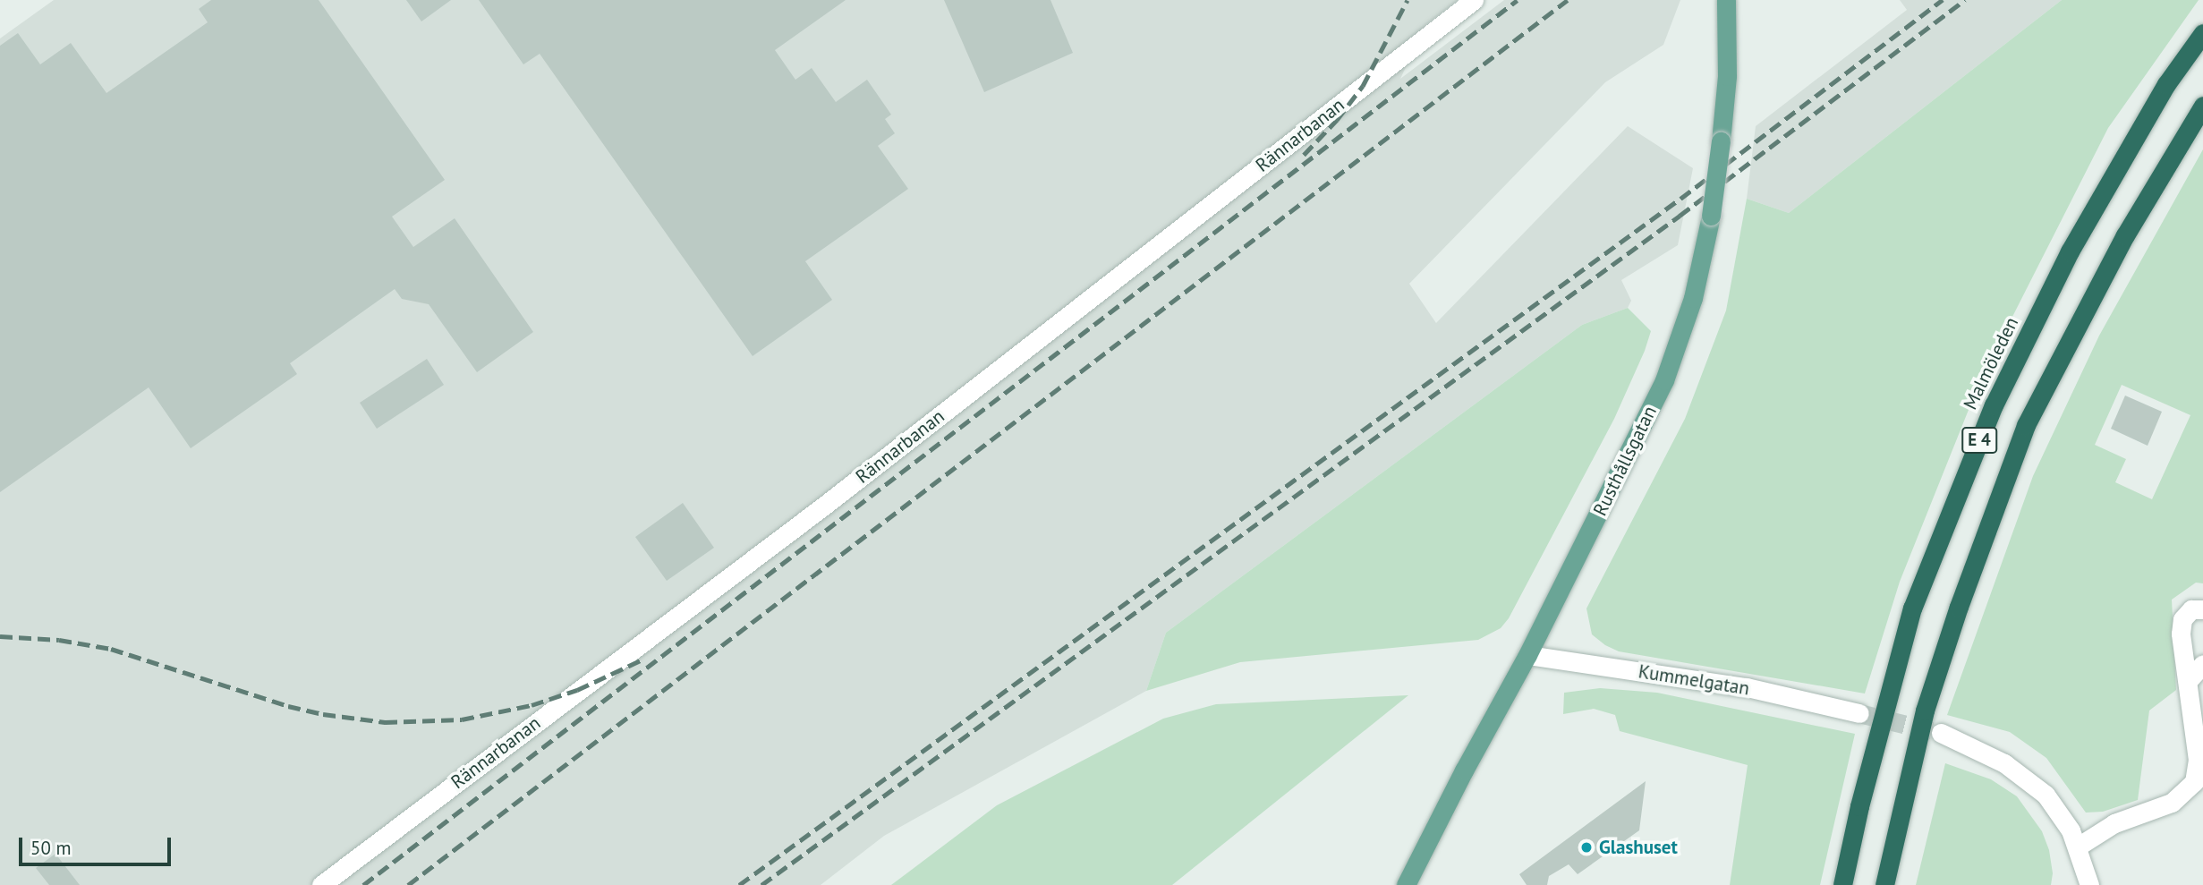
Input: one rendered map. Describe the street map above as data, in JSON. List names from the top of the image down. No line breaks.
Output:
{"streets":{"highway":["Malmöleden","E 4"],"main road":["Rusthållsgatan"],"street":["Rännarbanan","Kummelgatan"]},"crossings":[["Rusthållsgatan","Kummelgatan"]],"places":["Glashuset"],"scale_bar":"50 m"}
